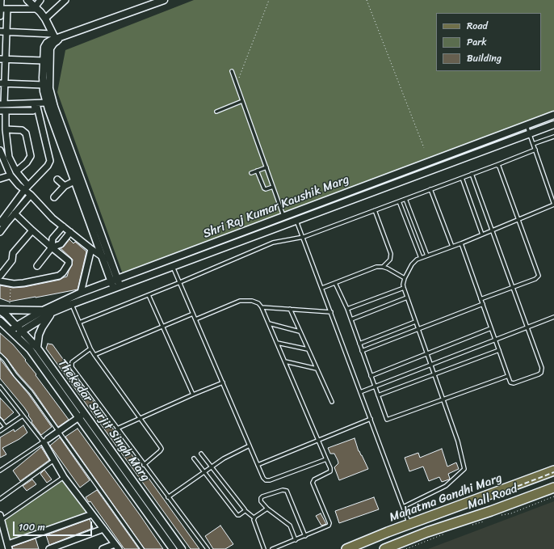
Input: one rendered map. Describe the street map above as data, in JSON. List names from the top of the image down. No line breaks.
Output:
{"streets":{"main road":["Mall Road","Mahatma Gandhi Marg"],"street":["Shri Raj Kumar Kaushik Marg","Thekedar Surjit Singh Marg"]},"crossings":[["Shri Raj Kumar Kaushik Marg","Thekedar Surjit Singh Marg"]],"legend":["Road","Park","Building"],"scale_bar":"100 m"}
